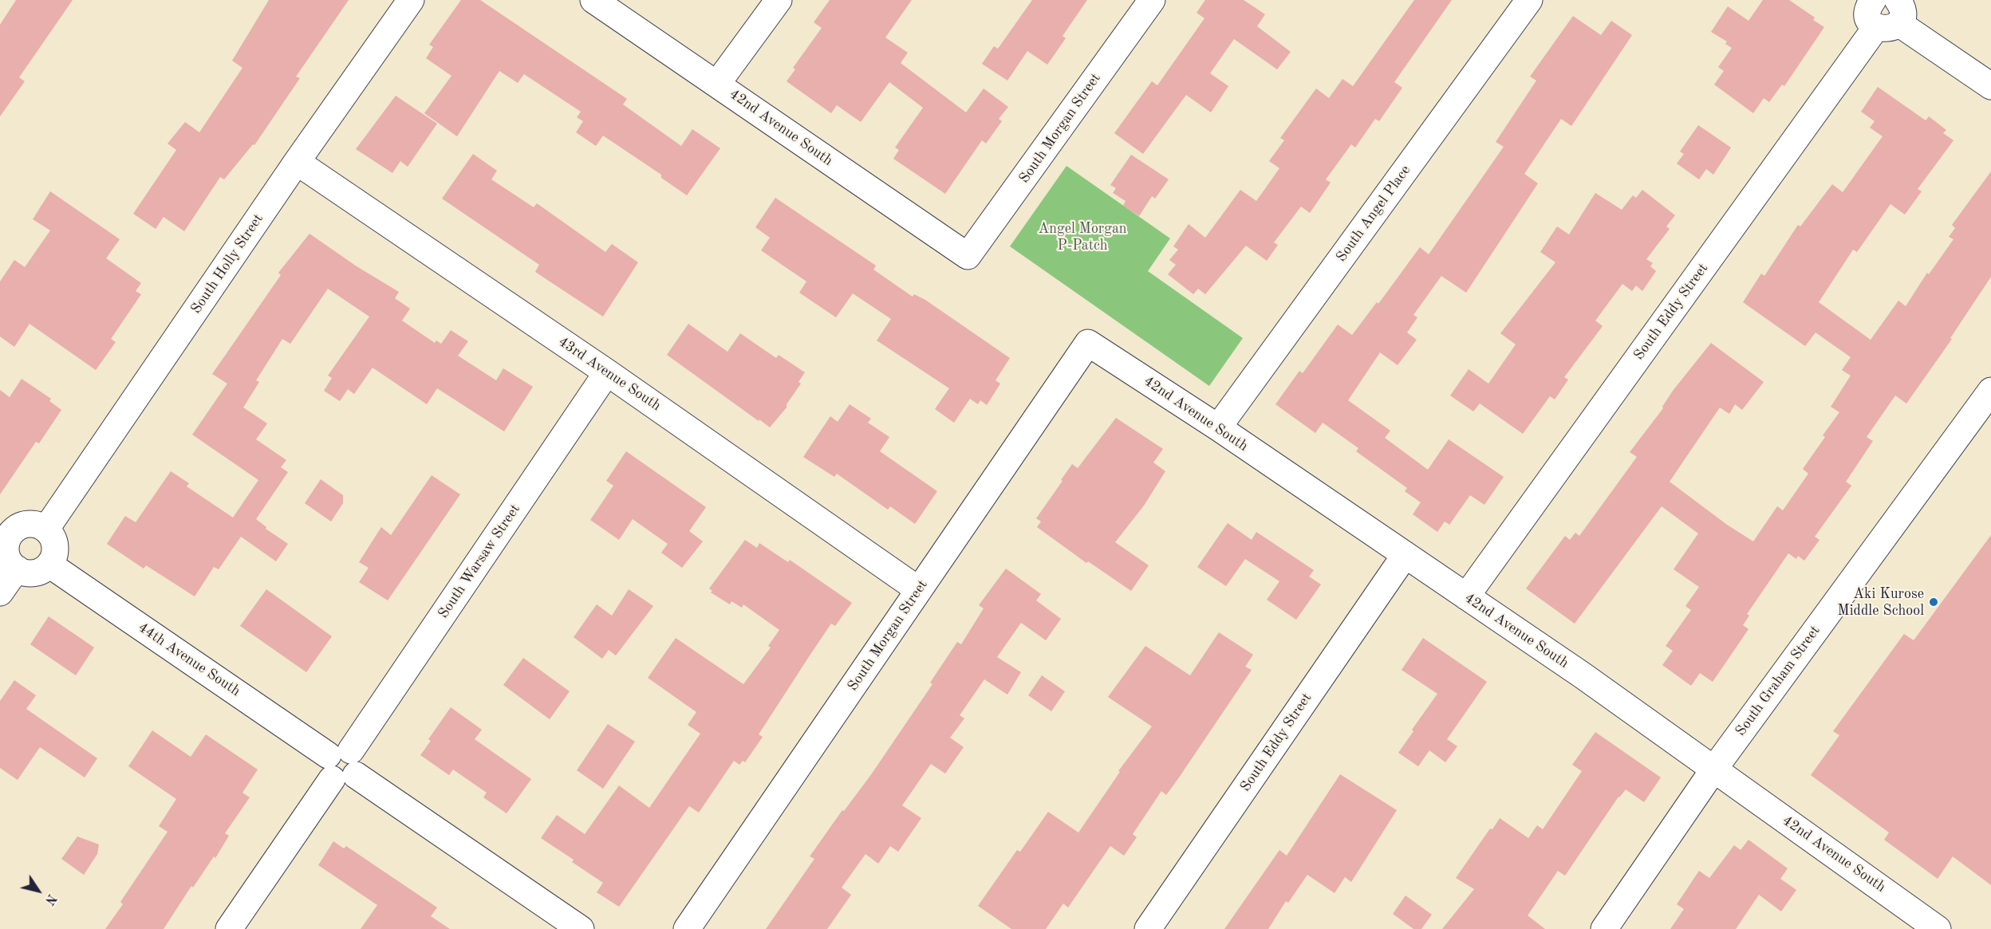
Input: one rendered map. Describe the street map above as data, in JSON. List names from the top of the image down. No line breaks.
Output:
{"streets":{"street":["42nd Avenue South","South Morgan Street","South Angel Place","South Holly Street","South Eddy Street","43rd Avenue South","South Warsaw Street","44th Avenue South","South Graham Street"]},"crossings":[["42nd Avenue South","South Morgan Street"],["42nd Avenue South","South Angel Place"],["42nd Avenue South","South Eddy Street"],["42nd Avenue South","South Graham Street"],["South Morgan Street","43rd Avenue South"],["South Holly Street","43rd Avenue South"],["South Holly Street","44th Avenue South"],["43rd Avenue South","South Warsaw Street"],["South Warsaw Street","44th Avenue South"]],"parks":["Angel Morgan P-Patch"],"places":["Aki Kurose Middle School"],"north":"bottom right"}
